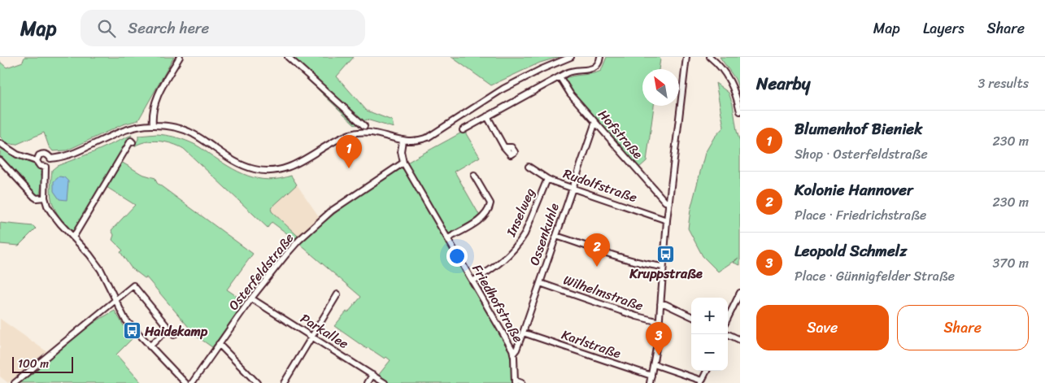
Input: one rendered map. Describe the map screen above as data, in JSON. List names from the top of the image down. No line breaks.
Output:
{"streets":{"street":["Hofstraße","Rudolfstraße","Inselweg","Ossenkuhle","Osterfeldstraße","Wilhelmstraße","Friedhofstraße","Parkallee","Karlstraße"]},"crossings":[["Hofstraße","Ossenkuhle"],["Rudolfstraße","Inselweg"],["Rudolfstraße","Ossenkuhle"],["Inselweg","Friedhofstraße"],["Ossenkuhle","Wilhelmstraße"],["Ossenkuhle","Friedhofstraße"],["Ossenkuhle","Karlstraße"],["Osterfeldstraße","Friedhofstraße"],["Osterfeldstraße","Parkallee"]],"places":{"bus stop":["Kruppstraße","Haidekamp"]},"scale_bar":"100 m","north":"top left","page":{"header":"Map","search":"Search here","nav":["Map","Layers","Share"],"heading":["Nearby","3 results"],"list":[{"mark":"1","name":"Blumenhof Bieniek","note":"Shop · Osterfeldstraße","value":"230 m"},{"mark":"2","name":"Kolonie Hannover","note":"Place · Friedrichstraße","value":"230 m"},{"mark":"3","name":"Leopold Schmelz","note":"Place · Günnigfelder Straße","value":"370 m"}],"pins":["1","2","3"],"buttons":["Save","Share"],"map_buttons":["+","−"],"scale":"100 m"}}
